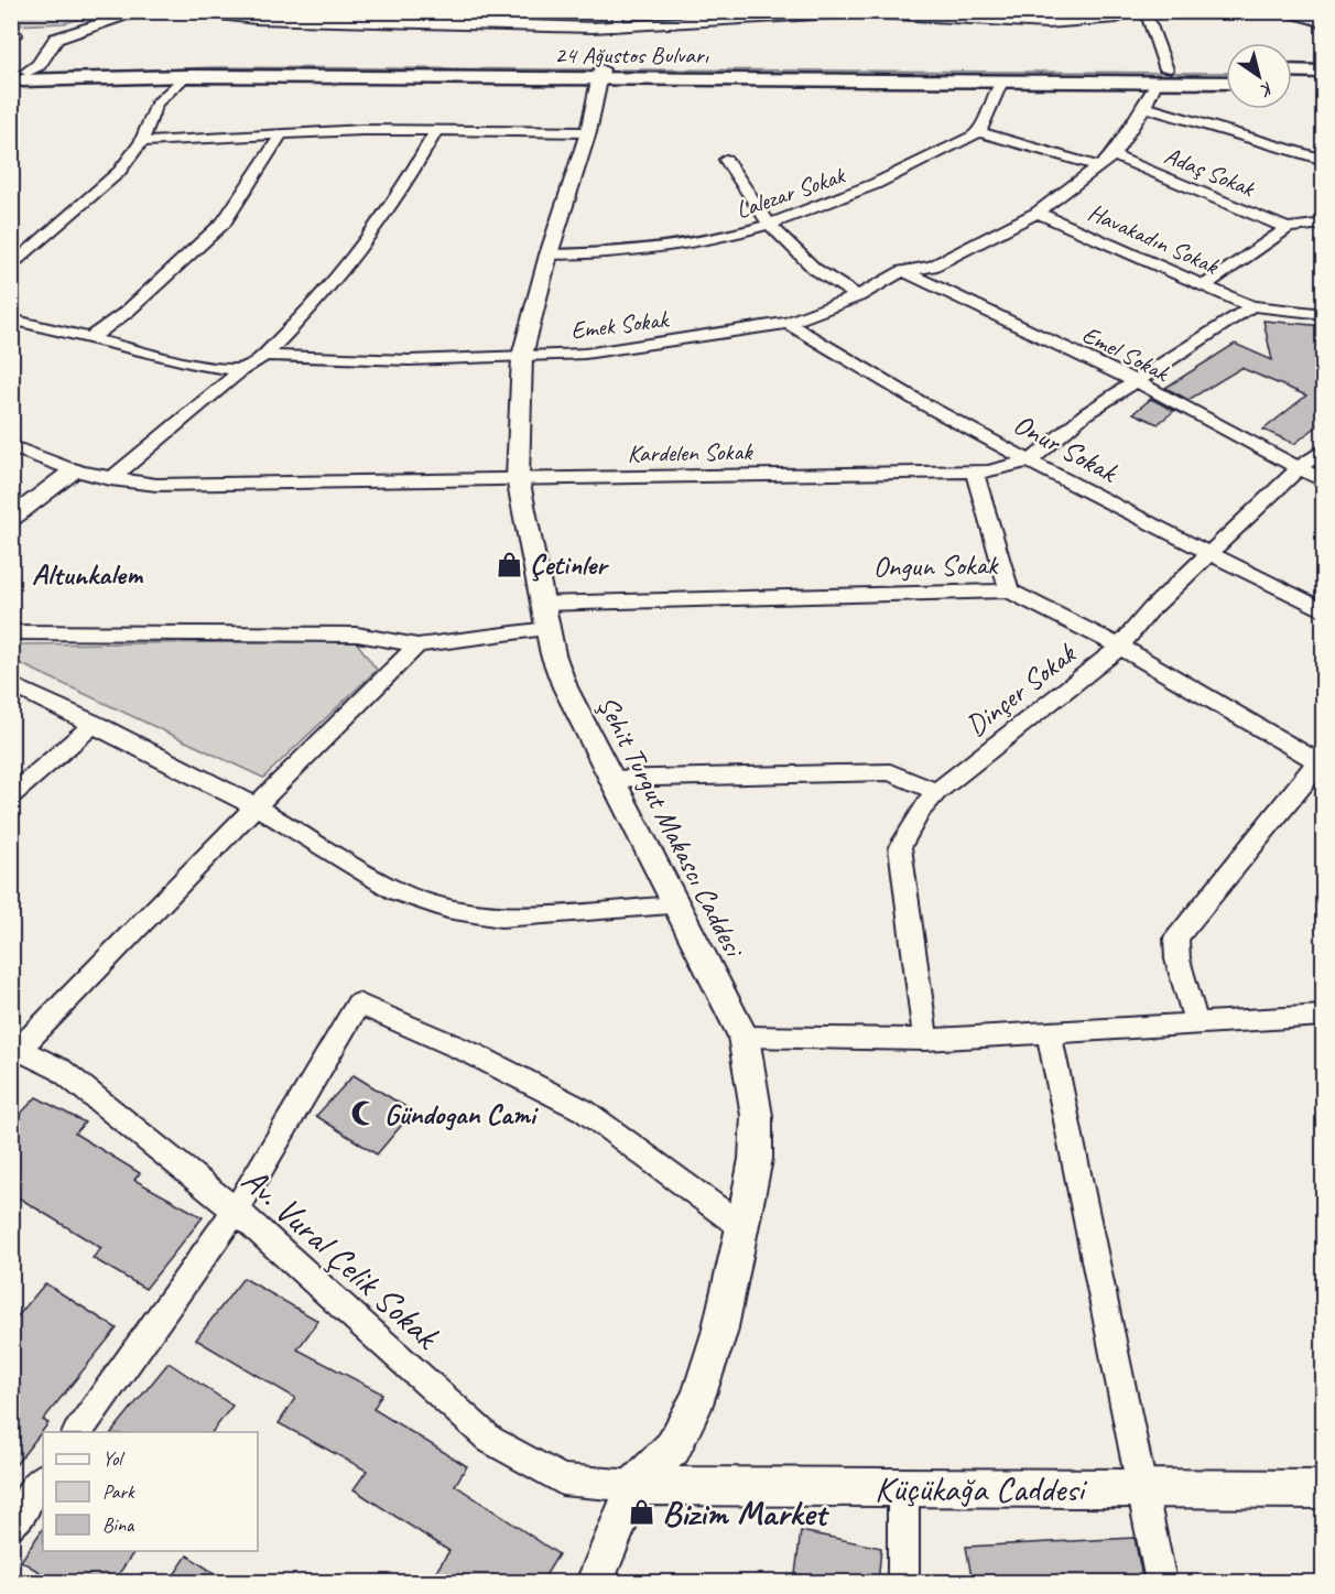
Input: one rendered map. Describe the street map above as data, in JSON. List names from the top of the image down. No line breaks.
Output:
{"streets":{"main road":["24 Ağustos Bulvarı"],"street":["Adaş Sokak","Lalezar Sokak","Havakadın Sokak","Emek Sokak","Emel Sokak","Onur Sokak","Kardelen Sokak","Ongun Sokak","Dinçer Sokak","Şehit Turgut Makascı Caddesi","Av. Vural Çelik Sokak","Küçükağa Caddesi"]},"crossings":[["24 Ağustos Bulvarı","Emek Sokak"],["24 Ağustos Bulvarı","Şehit Turgut Makascı Caddesi"],["Adaş Sokak","Emek Sokak"],["Lalezar Sokak","Şehit Turgut Makascı Caddesi"],["Havakadın Sokak","Emek Sokak"],["Havakadın Sokak","Kardelen Sokak"],["Emek Sokak","Emel Sokak"],["Emek Sokak","Onur Sokak"],["Emek Sokak","Şehit Turgut Makascı Caddesi"],["Emel Sokak","Kardelen Sokak"],["Emel Sokak","Dinçer Sokak"],["Onur Sokak","Kardelen Sokak"],["Onur Sokak","Dinçer Sokak"],["Kardelen Sokak","Şehit Turgut Makascı Caddesi"],["Ongun Sokak","Dinçer Sokak"],["Ongun Sokak","Şehit Turgut Makascı Caddesi"],["Şehit Turgut Makascı Caddesi","Av. Vural Çelik Sokak"],["Şehit Turgut Makascı Caddesi","Küçükağa Caddesi"],["Av. Vural Çelik Sokak","Küçükağa Caddesi"]],"districts":["Altunkalem"],"places":{"shop":["Çetinler","Bizim Market"],"mosque":["Gündogan Cami"]},"legend":["Yol","Park","Bina"],"north":"bottom right"}
